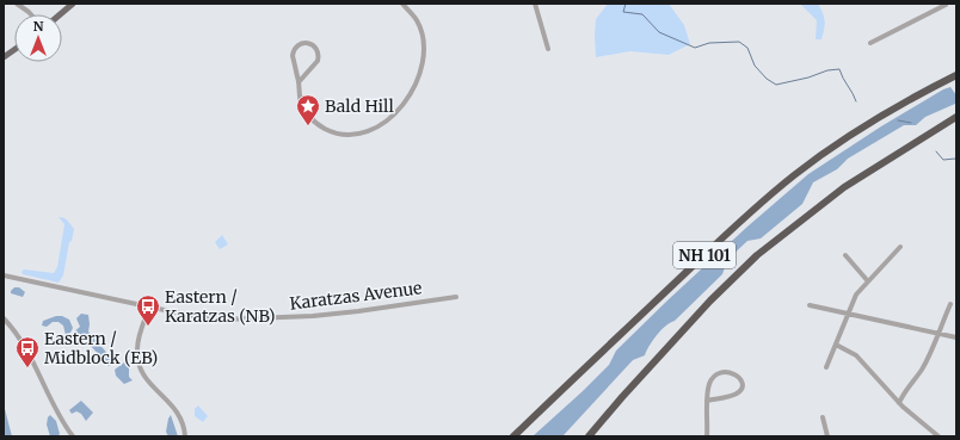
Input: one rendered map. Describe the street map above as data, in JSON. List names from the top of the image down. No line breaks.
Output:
{"streets":{"highway":["NH 101"],"street":["Karatzas Avenue"]},"places":{"place":["Bald Hill"],"bus stop":["Eastern / Karatzas (NB)","Eastern / Midblock (EB)"]},"north":"top"}
